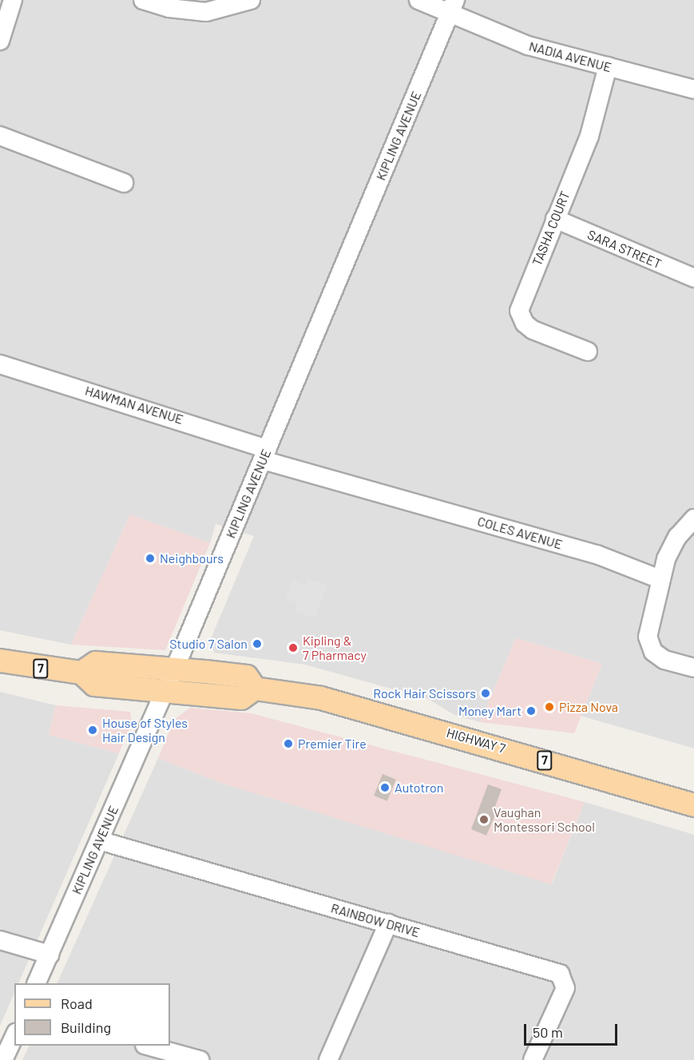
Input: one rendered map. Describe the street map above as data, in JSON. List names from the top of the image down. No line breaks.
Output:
{"streets":{"main road":["7","HIGHWAY 7"],"street":["NADIA AVENUE","KIPLING AVENUE","TASHA COURT","SARA STREET","HAWMAN AVENUE","COLES AVENUE","RAINBOW DRIVE"]},"crossings":[["NADIA AVENUE","KIPLING AVENUE"],["NADIA AVENUE","TASHA COURT"],["KIPLING AVENUE","HAWMAN AVENUE"],["KIPLING AVENUE","COLES AVENUE"],["KIPLING AVENUE","7"],["KIPLING AVENUE","HIGHWAY 7"],["KIPLING AVENUE","RAINBOW DRIVE"],["TASHA COURT","SARA STREET"],["HAWMAN AVENUE","COLES AVENUE"],["7","HIGHWAY 7"]],"places":["Neighbours","Studio 7 Salon","Kipling & 7 Pharmacy","Rock Hair Scissors","Pizza Nova","Money Mart","House of Styles Hair Design","Premier Tire","Autotron","Vaughan Montessori School"],"legend":["Road","Building"],"scale_bar":"50 m"}
